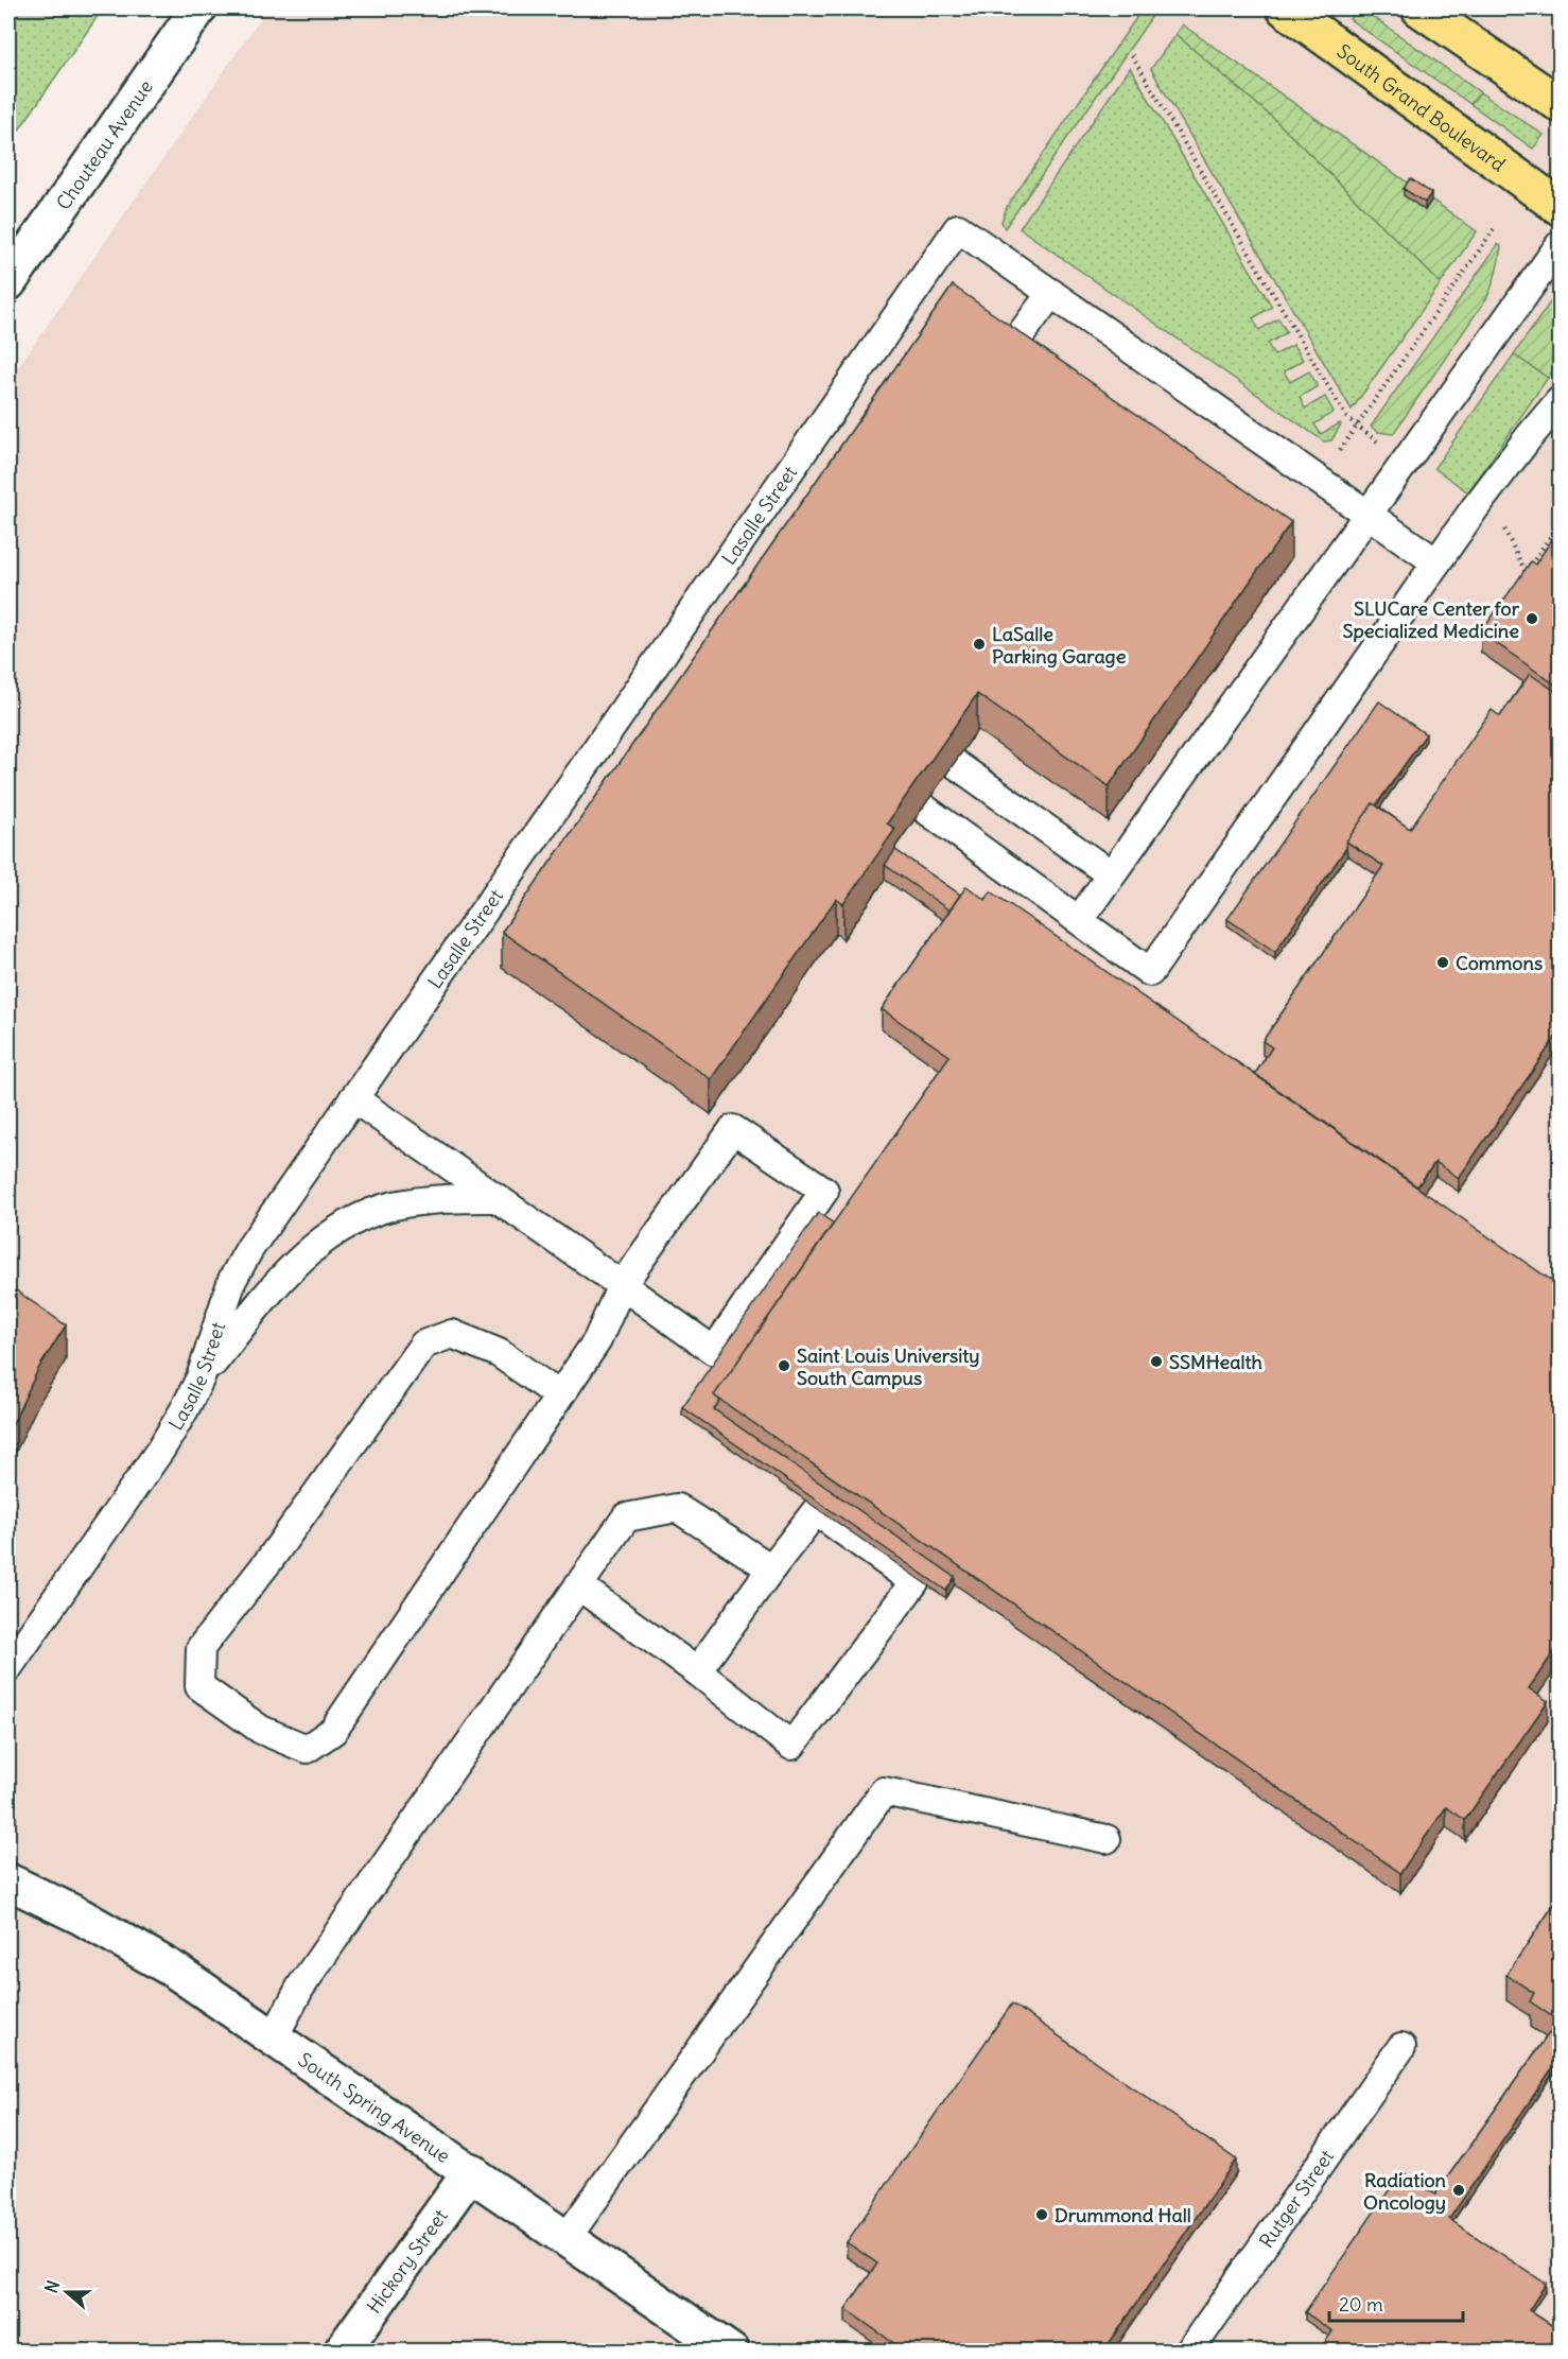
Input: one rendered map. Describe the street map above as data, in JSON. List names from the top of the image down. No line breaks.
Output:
{"streets":{"main road":["South Grand Boulevard"],"street":["Chouteau Avenue","South Spring Avenue","Hickory Street"],"lane":["Lasalle Street","Rutger Street"]},"crossings":[["South Spring Avenue","Hickory Street"]],"places":["SLUCare Center for Specialized Medicine","LaSalle Parking Garage","Commons","SSMHealth","Saint Louis University South Campus","Radiation Oncology","Drummond Hall"],"scale_bar":"20 m","north":"left"}
